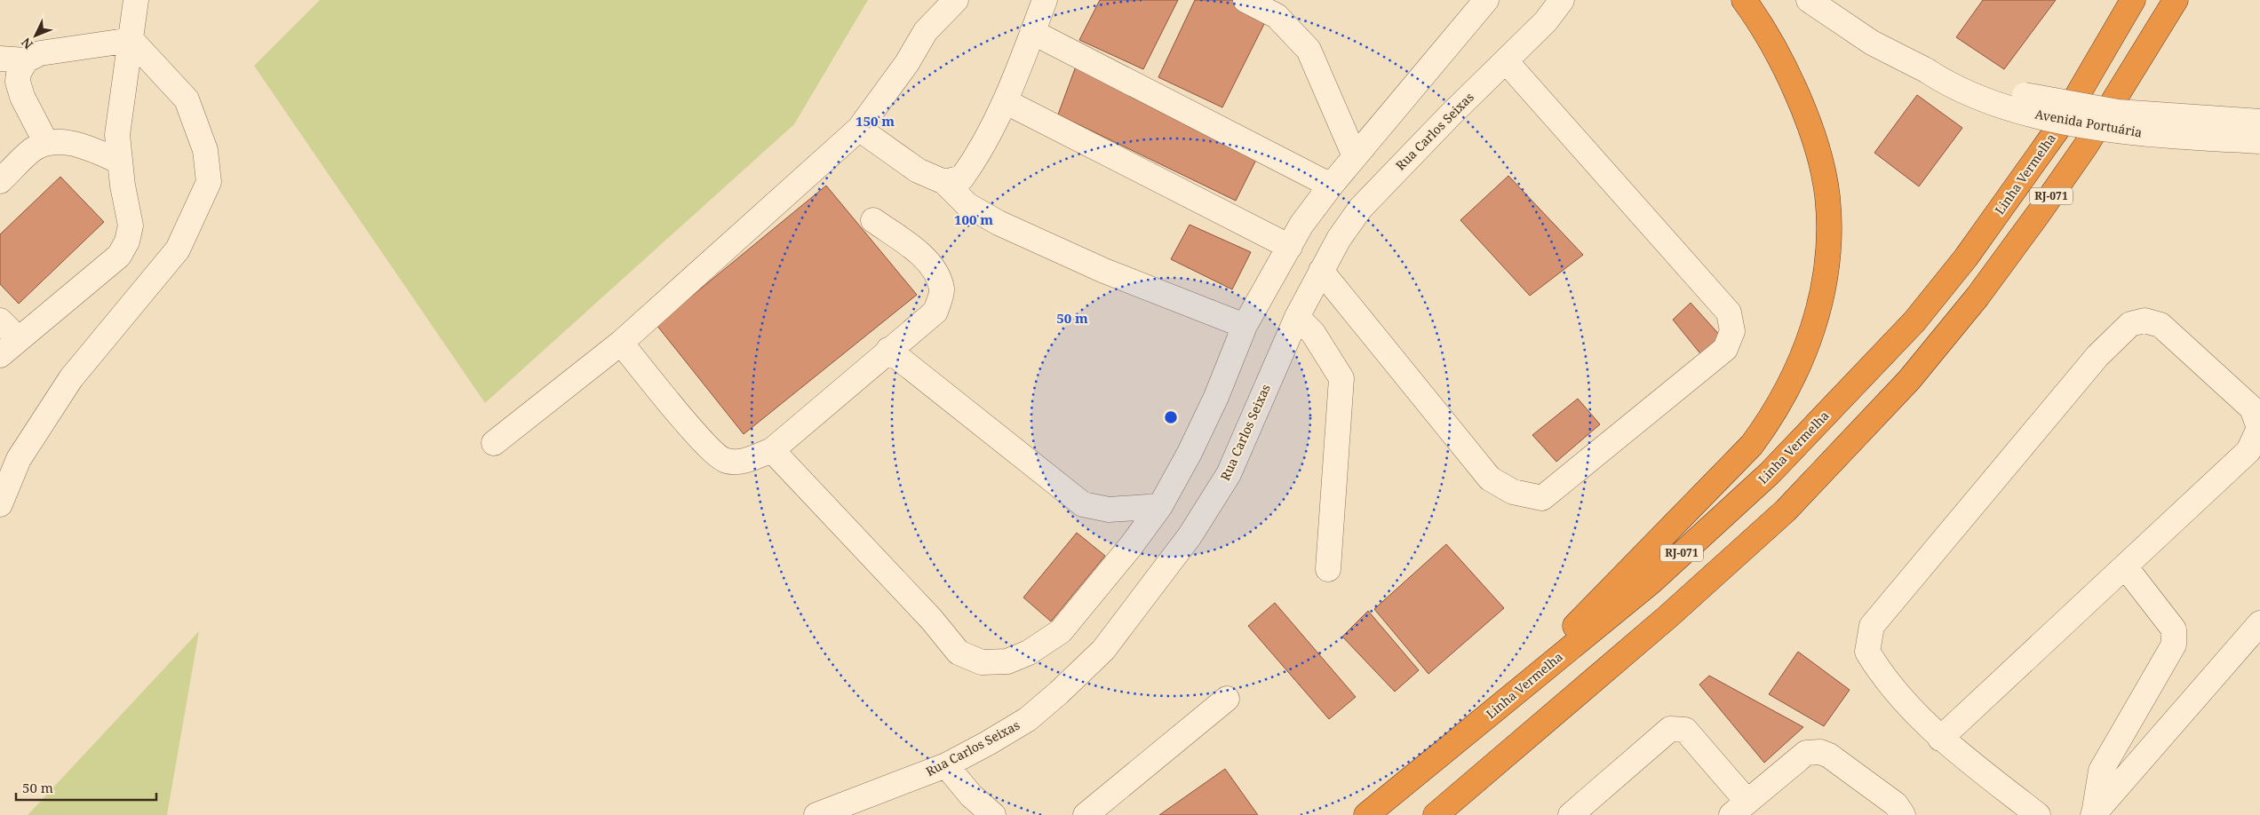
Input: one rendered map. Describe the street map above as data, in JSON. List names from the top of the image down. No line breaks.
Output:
{"streets":{"highway":["Linha Vermelha","RJ-071"],"street":["Avenida Portuária","Rua Carlos Seixas"]},"scale_bar":"50 m","north":"bottom left","rings":["150 m","100 m","50 m"]}
